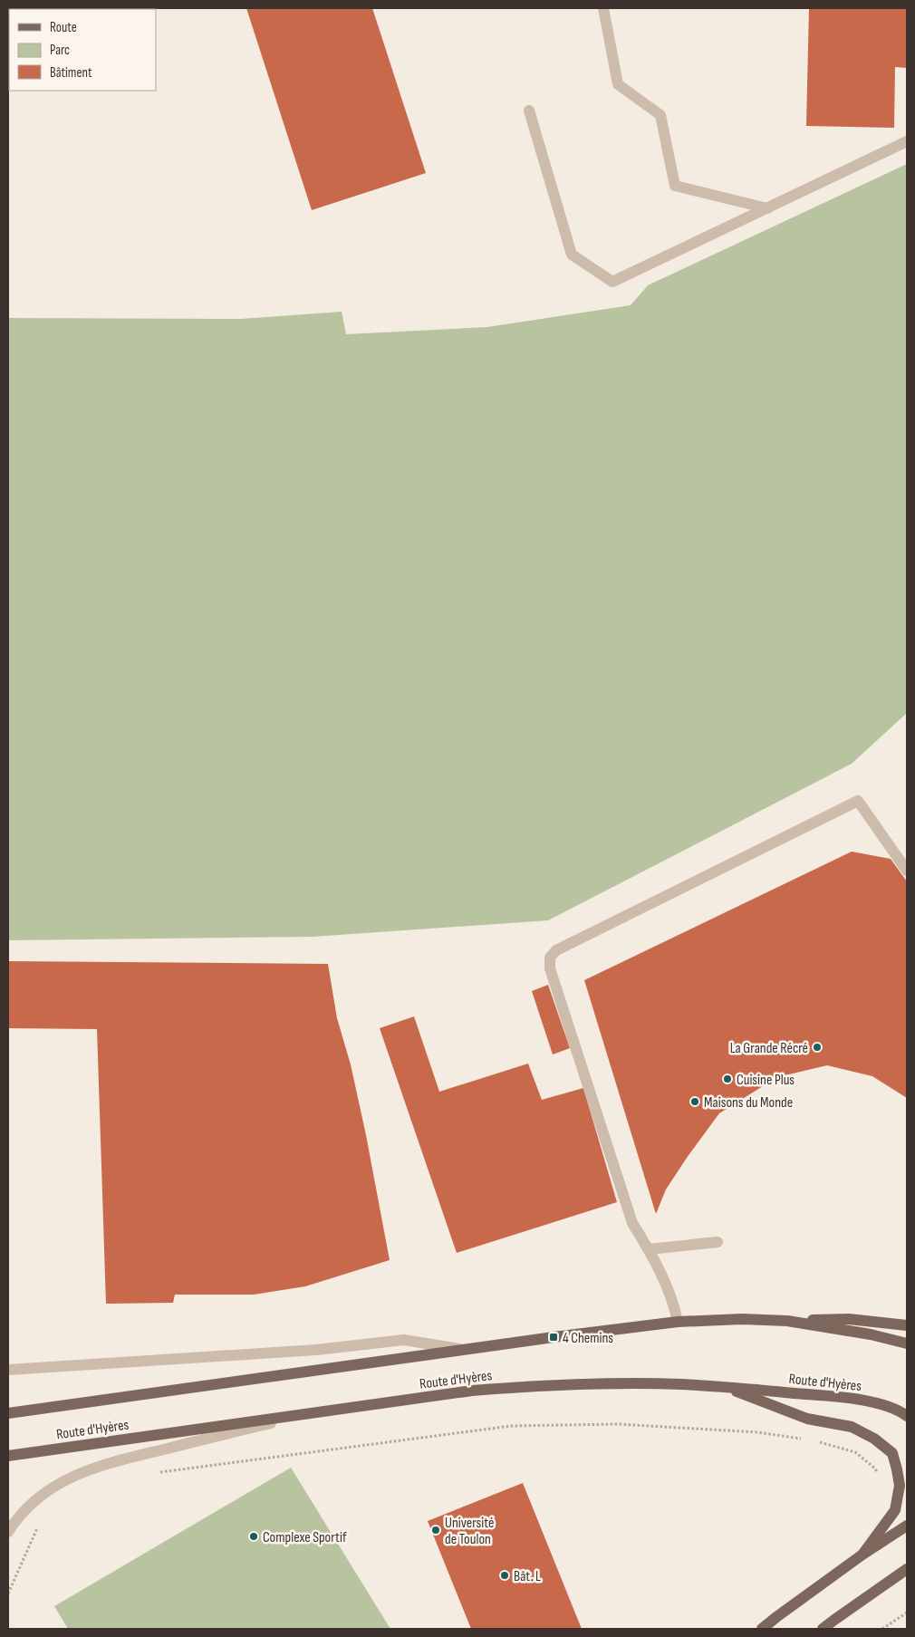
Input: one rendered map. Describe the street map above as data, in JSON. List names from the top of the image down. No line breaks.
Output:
{"streets":{"main road":["Route d'Hyères"]},"places":{"other":["La Grande Récré","Cuisine Plus","Maisons du Monde","Université de Toulon","Complexe Sportif","Bât. L"],"transit":["4 Chemins"]},"legend":["Route","Parc","Bâtiment"]}
